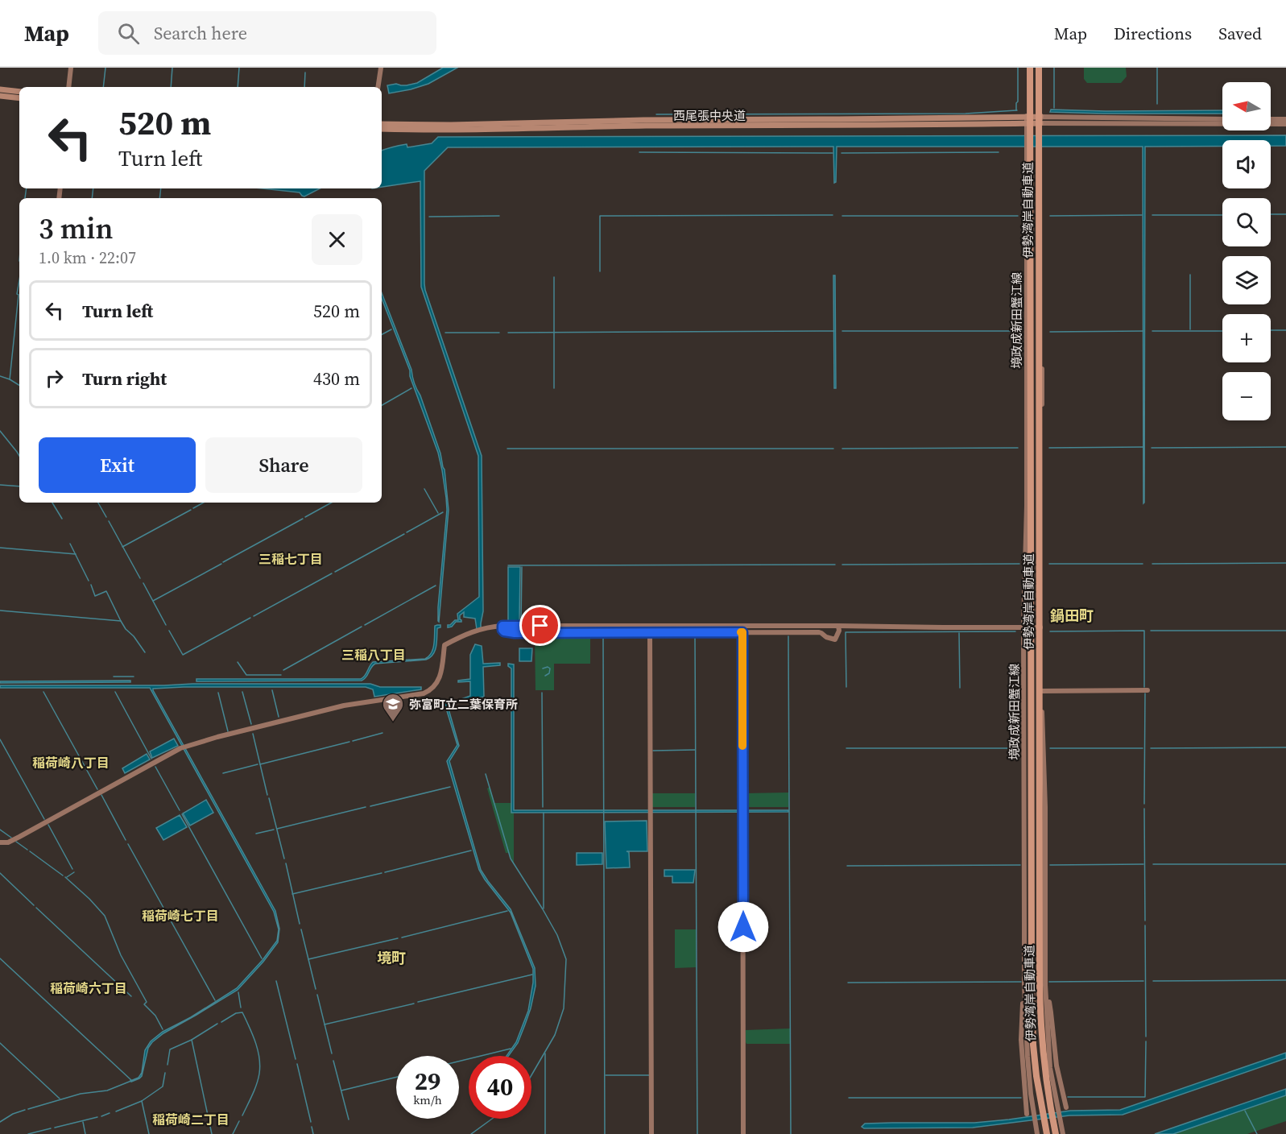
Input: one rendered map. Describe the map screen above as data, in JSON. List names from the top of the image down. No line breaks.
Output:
{"streets":{"highway":["伊勢湾岸自動車道"],"main road":["西尾張中央道"],"street":["境政成新田蟹江線"]},"crossings":[["西尾張中央道","境政成新田蟹江線"],["伊勢湾岸自動車道","境政成新田蟹江線"]],"districts":["三稲七丁目","鍋田町","三稲八丁目","稲荷崎八丁目","稲荷崎七丁目","境町","稲荷崎六丁目","稲荷崎二丁目"],"places":{"school or university":["弥富町立二葉保育所"]},"north":"left","page":{"header":"Map","search":"Search here","nav":["Map","Directions","Saved"],"map_buttons":["+","−"],"turn":["520 m","Turn left"],"heading":["3 min","1.0 km · 22:07"],"list":[{"name":"Turn left","value":"520 m"},{"name":"Turn right","value":"430 m"}],"buttons":["Exit","Share"],"speed":"29 km/h","limit":"40"}}
